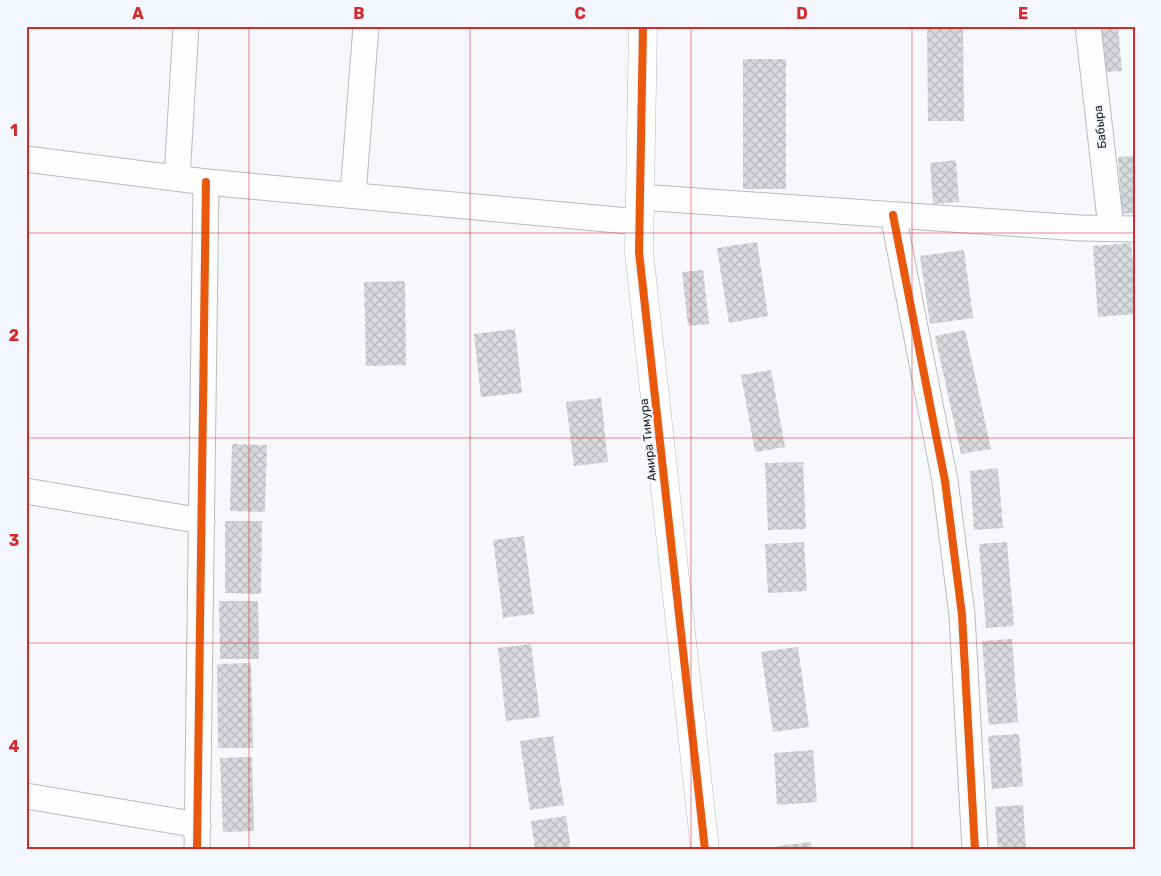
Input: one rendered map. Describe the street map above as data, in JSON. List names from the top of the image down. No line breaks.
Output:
{"streets":{"street":["Бабыра","Амира Тимура"]},"grid":{"columns":["A","B","C","D","E"],"rows":["1","2","3","4"]}}
